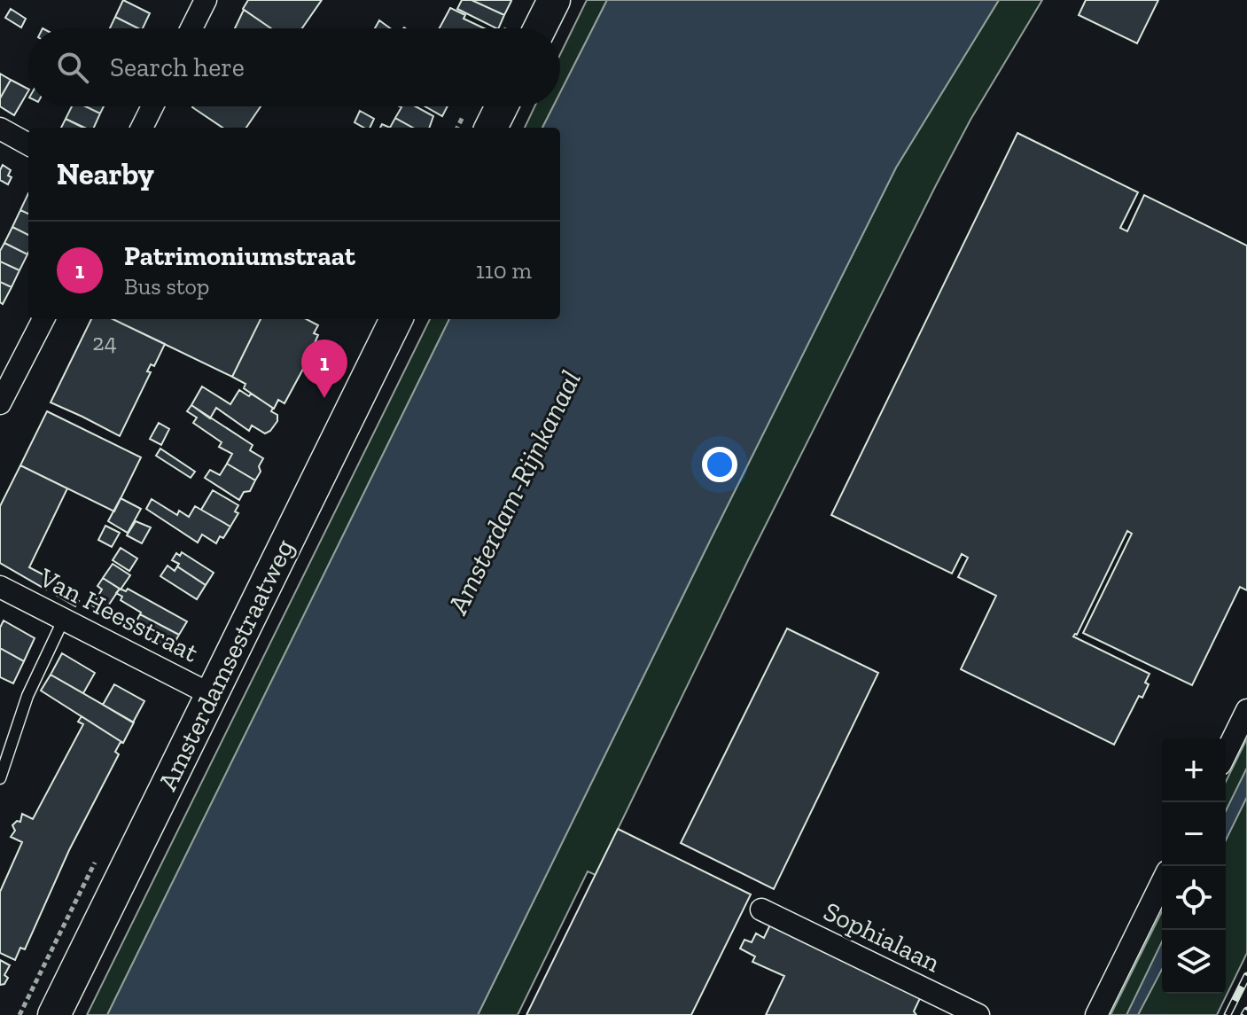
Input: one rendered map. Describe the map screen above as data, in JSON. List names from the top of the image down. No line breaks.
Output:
{"streets":{"main road":["Amsterdamsestraatweg"],"street":["Van Heesstraat","Sophialaan"]},"crossings":[["Van Heesstraat","Amsterdamsestraatweg"]],"water":["Amsterdam-Rijnkanaal"],"house_numbers":["24"],"page":{"search":"Search here","heading":"Nearby","list":[{"mark":"1","name":"Patrimoniumstraat","note":"Bus stop","value":"110 m"}],"pins":"1","map_buttons":["+","−"]}}
